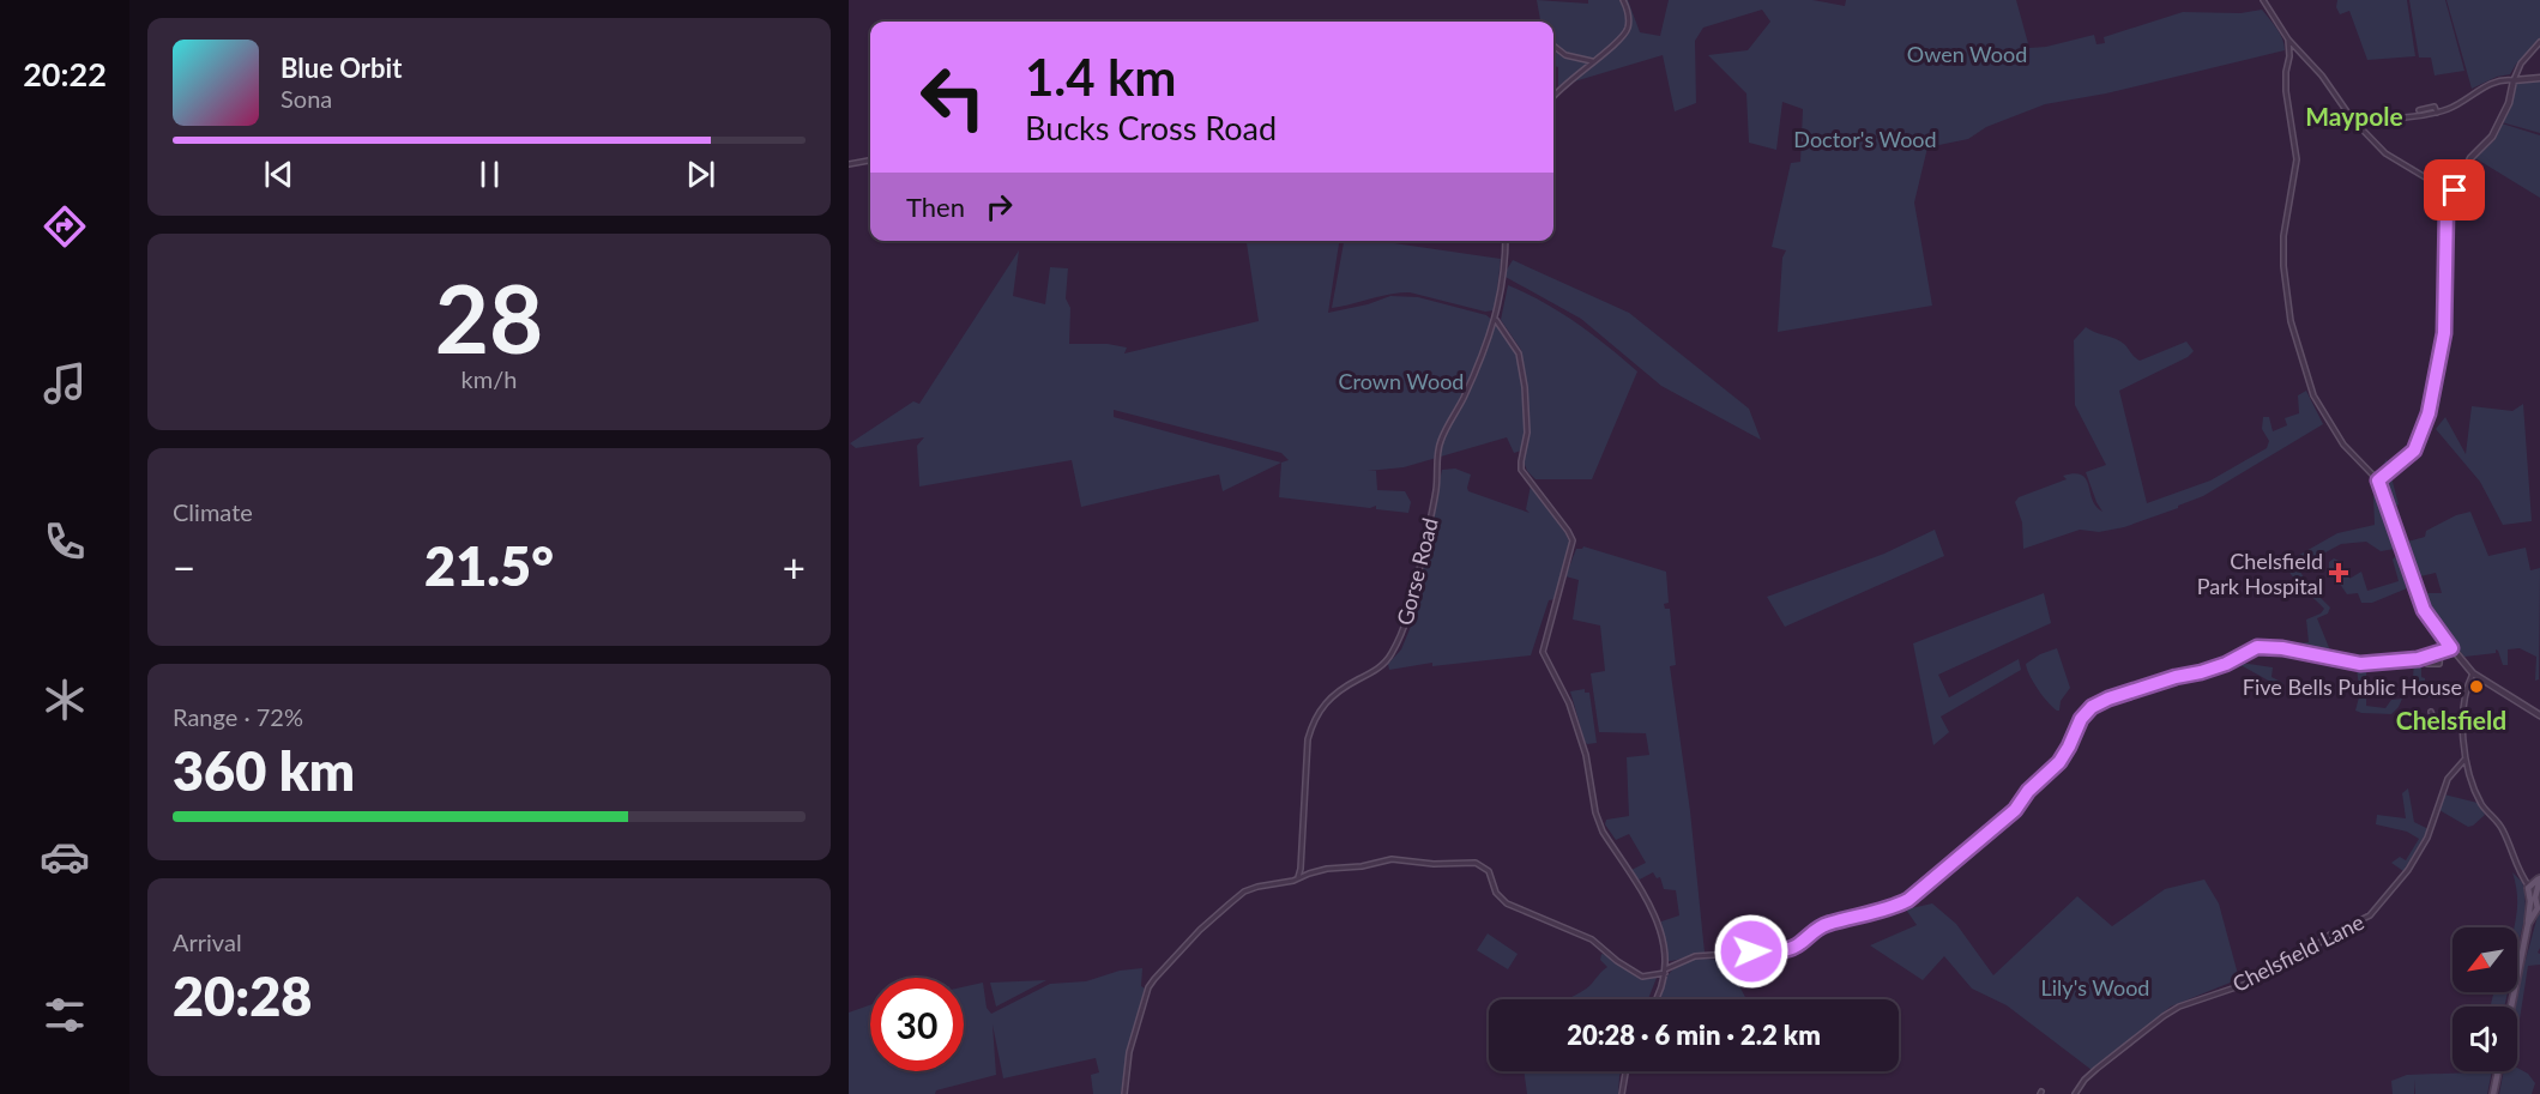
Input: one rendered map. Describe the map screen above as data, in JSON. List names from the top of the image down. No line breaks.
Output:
{"streets":{"street":["Gorse Road","Chelsfield Lane"]},"districts":["Maypole","Chelsfield"],"parks":["Owen Wood","Doctor's Wood","Crown Wood","Lily's Wood"],"places":{"health":["Chelsfield Park Hospital"],"other":["Five Bells Public House"]},"north":"bottom left","page":{"tabs":"20:22","turn":["1.4 km","Bucks Cross Road"],"song":["Blue Orbit","Sona"],"then":"Then","tile":[["28","km/h"],"Climate",["Range · 72%","360 km"],["Arrival","20:28"]],"heat":["−","21.5°","+"],"limit":"30","trip":"20:28 · 6 min · 2.2 km"}}
